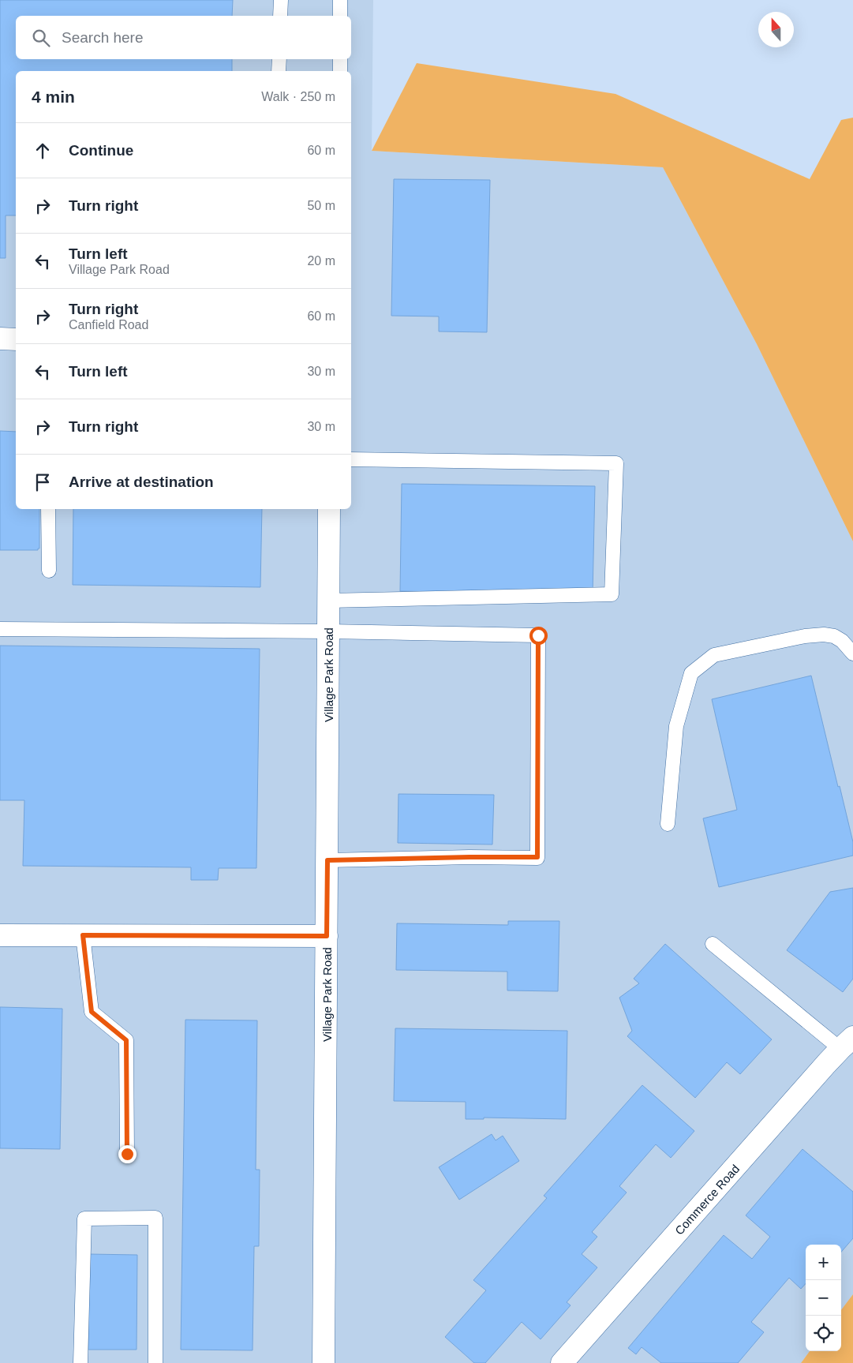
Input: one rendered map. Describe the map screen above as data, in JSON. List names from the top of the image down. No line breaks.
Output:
{"streets":{"street":["Village Park Road","Commerce Road"]},"north":"top","page":{"search":"Search here","heading":["4 min","Walk · 250 m"],"list":[["Continue","60 m"],["Turn right","50 m"],["Turn left","Village Park Road","20 m"],["Turn right","Canfield Road","60 m"],["Turn left","30 m"],["Turn right","30 m"],"Arrive at destination"],"map_buttons":["+","−"]}}
